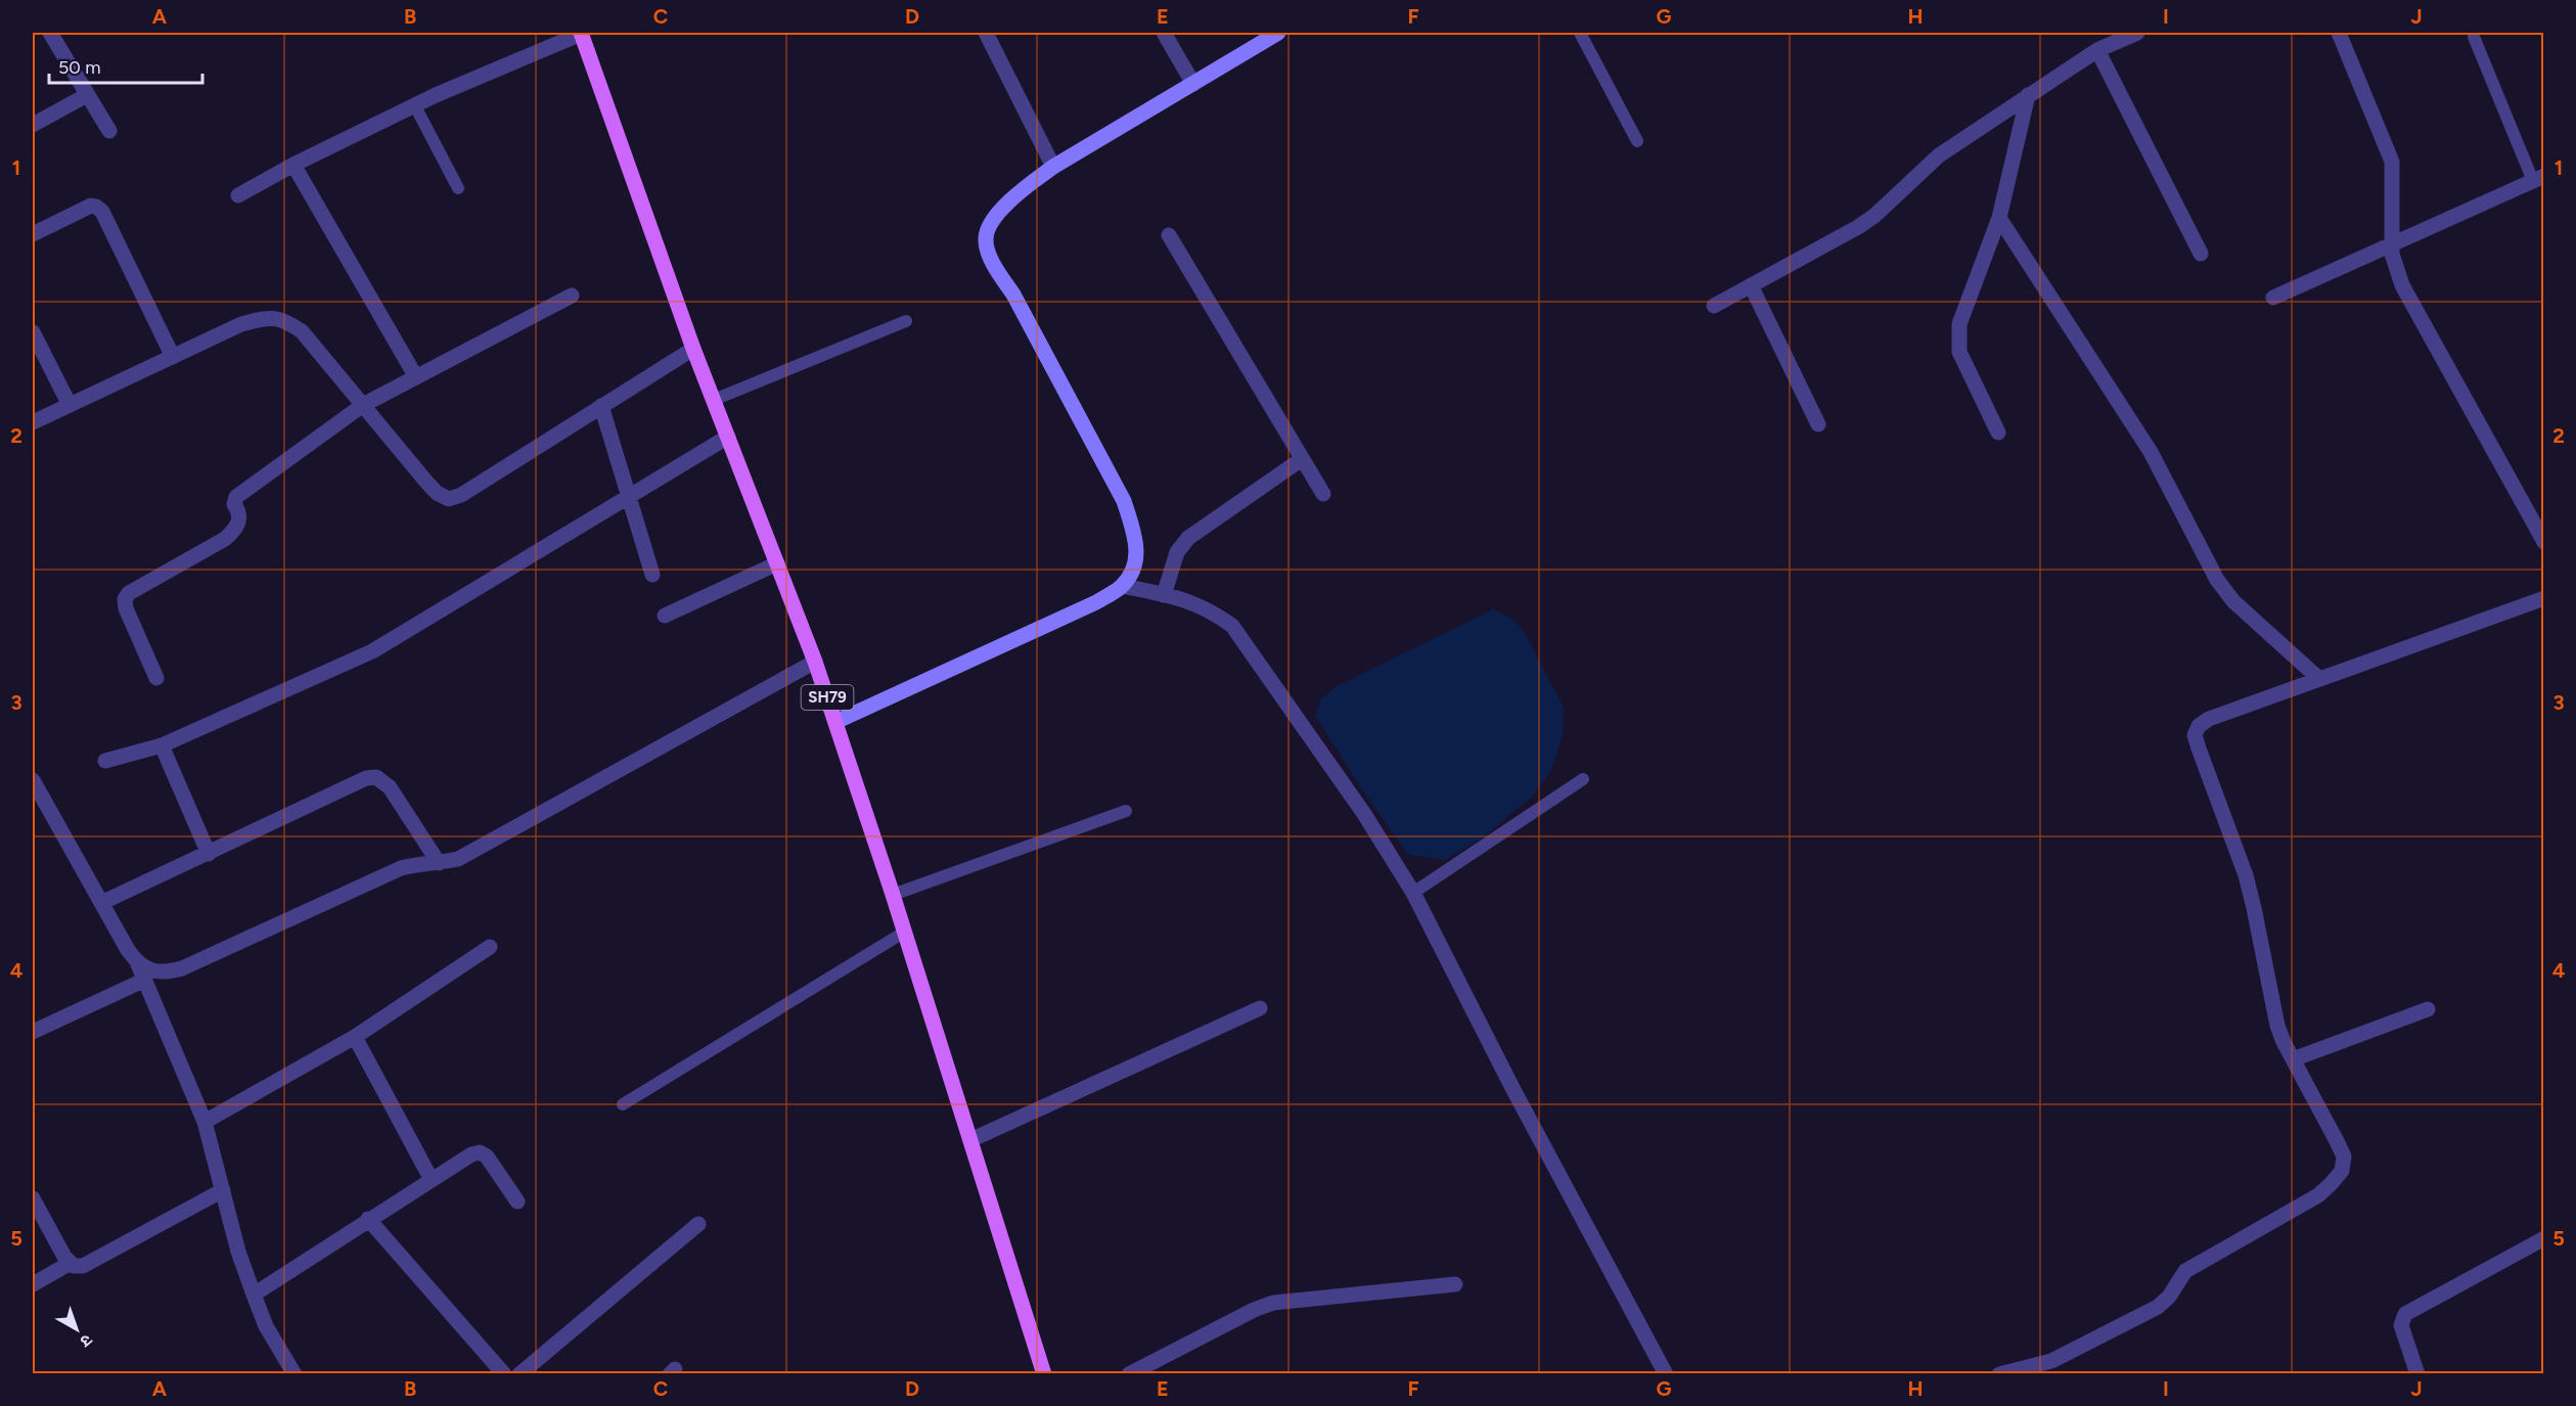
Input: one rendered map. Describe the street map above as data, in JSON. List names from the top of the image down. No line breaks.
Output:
{"streets":{"main road":["SH79"]},"scale_bar":"50 m","north":"bottom right","grid":{"columns":["A","B","C","D","E","F","G","H","I","J"],"rows":["1","2","3","4","5"]}}
